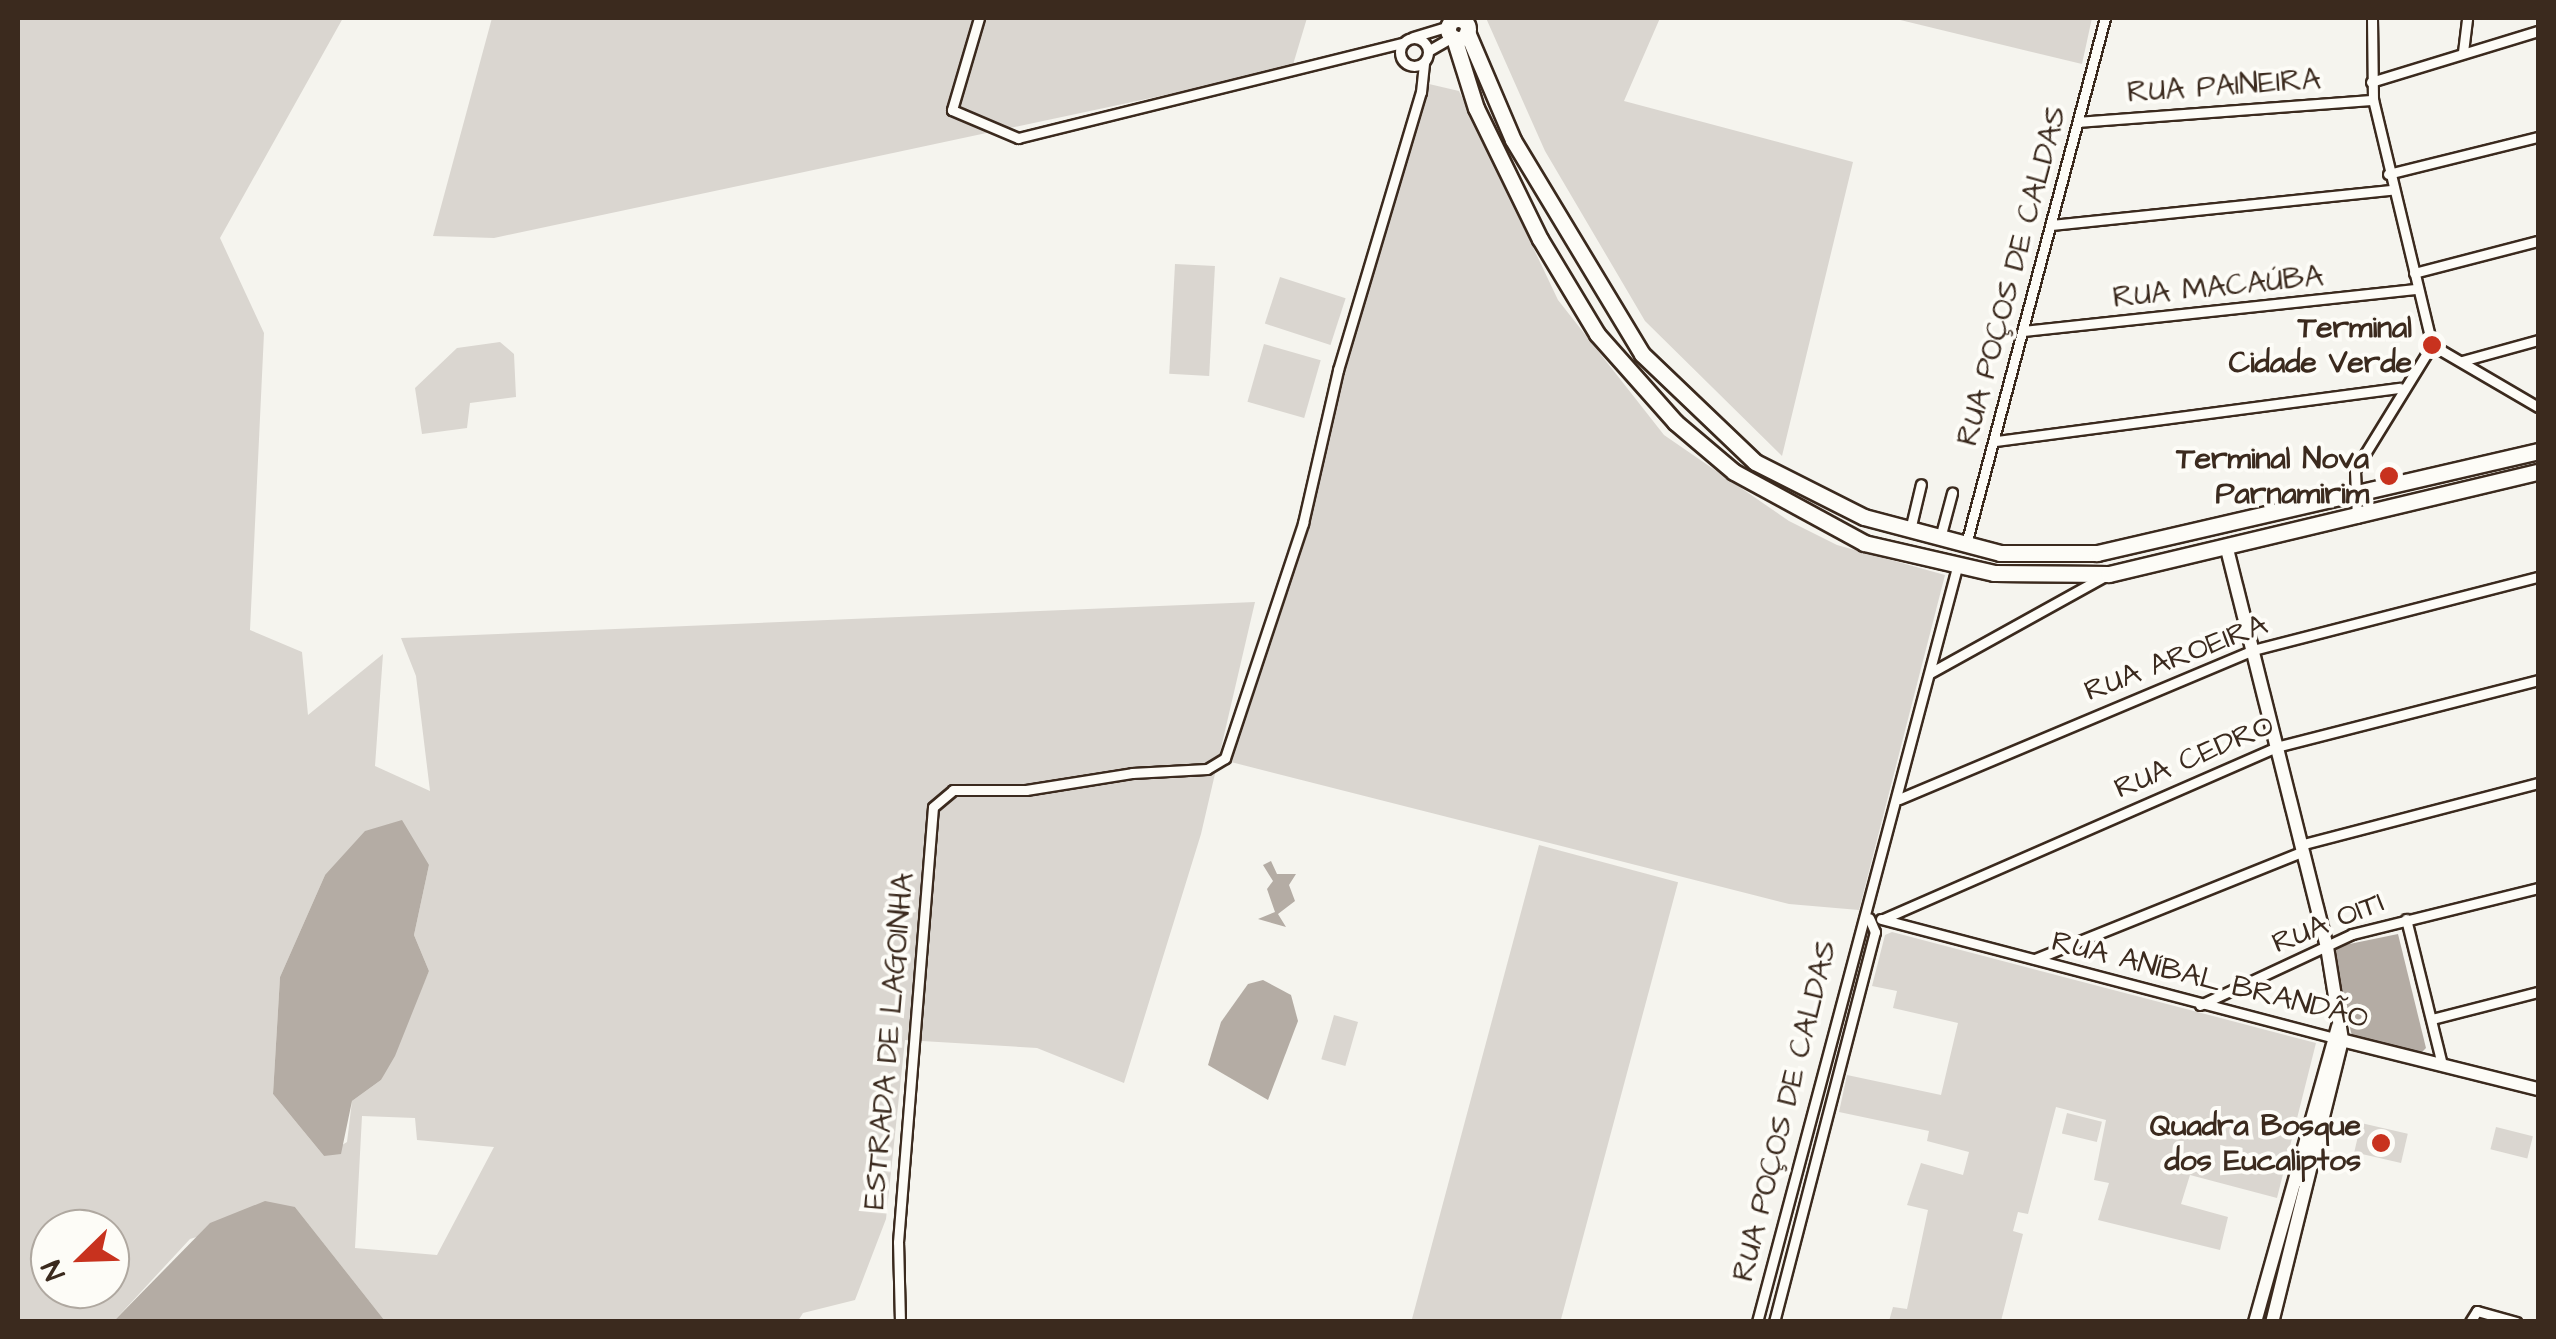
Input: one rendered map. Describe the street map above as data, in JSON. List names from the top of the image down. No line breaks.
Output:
{"streets":{"main road":["RUA ANÍBAL BRANDÃO"],"street":["RUA PAINEIRA","RUA POÇOS DE CALDAS","RUA MACAÚBA","RUA AROEIRA","RUA CEDRO","RUA OITI","ESTRADA DE LAGOINHA"]},"crossings":[["RUA PAINEIRA","RUA POÇOS DE CALDAS"],["RUA POÇOS DE CALDAS","RUA MACAÚBA"],["RUA POÇOS DE CALDAS","RUA AROEIRA"],["RUA POÇOS DE CALDAS","RUA ANÍBAL BRANDÃO"],["RUA CEDRO","RUA ANÍBAL BRANDÃO"],["RUA OITI","RUA ANÍBAL BRANDÃO"]],"places":["Terminal Cidade Verde","Terminal Nova Parnamirim","Quadra Bosque dos Eucaliptos"],"north":"bottom left"}
